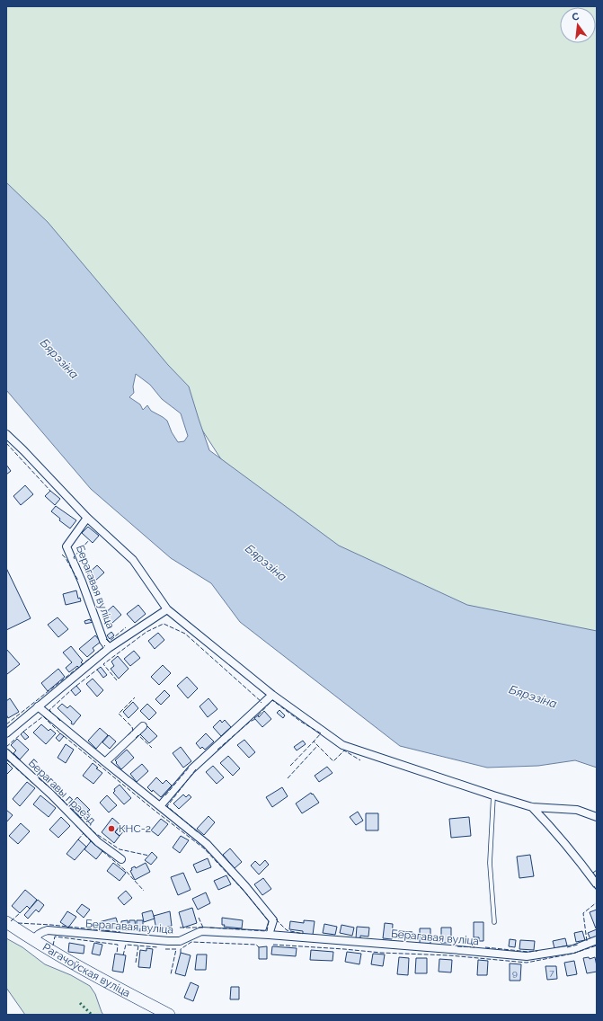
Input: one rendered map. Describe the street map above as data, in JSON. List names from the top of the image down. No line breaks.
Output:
{"streets":{"main road":["Рагачоўская вуліца"],"street":["Берагавая вуліца","Берагавы праезд"]},"crossings":[["Берагавая вуліца","Рагачоўская вуліца"]],"water":["Бярэзіна"],"places":["КНС-2"],"house_numbers":["9","7"],"north":"top"}
